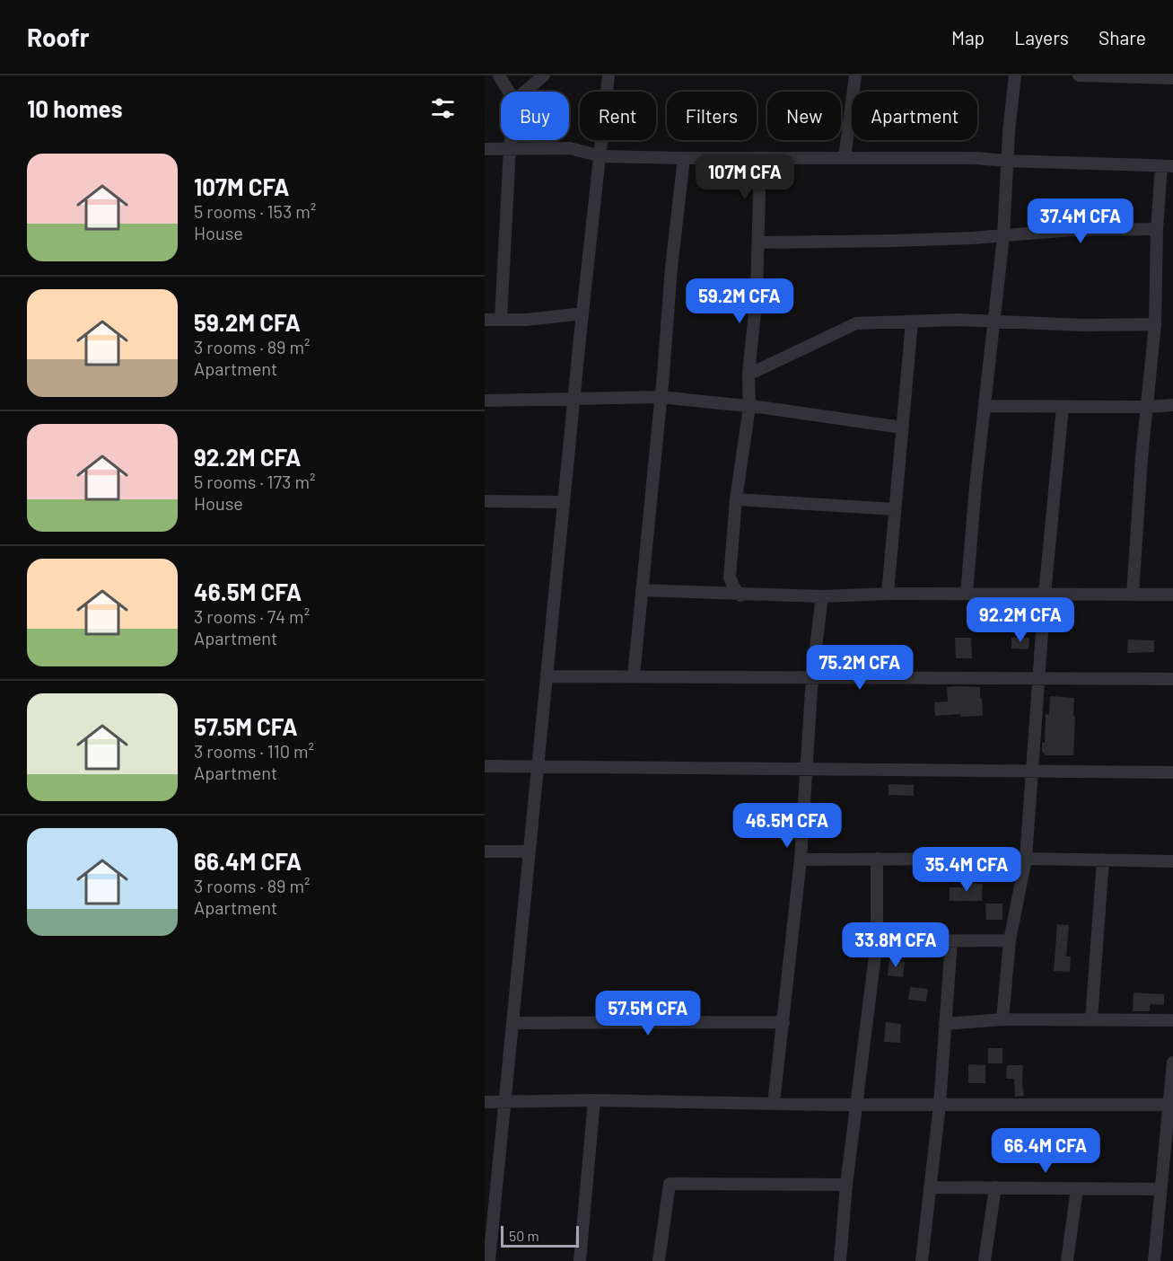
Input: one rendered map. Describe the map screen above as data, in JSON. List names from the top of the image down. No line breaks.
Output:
{"scale_bar":"50 m","page":{"header":"Roofr","nav":["Map","Layers","Share"],"heading":"10 homes","chip":["Buy","Rent","Filters","New","Apartment"],"list":[{"name":"107M CFA","note":"5 rooms · 153 m² · House"},{"name":"59.2M CFA","note":"3 rooms · 89 m² · Apartment"},{"name":"92.2M CFA","note":"5 rooms · 173 m² · House"},{"name":"46.5M CFA","note":"3 rooms · 74 m² · Apartment"},{"name":"57.5M CFA","note":"3 rooms · 110 m² · Apartment"},{"name":"66.4M CFA","note":"3 rooms · 89 m² · Apartment"}],"price":["107M CFA","37.4M CFA","59.2M CFA","92.2M CFA","75.2M CFA","46.5M CFA","35.4M CFA","33.8M CFA","57.5M CFA","66.4M CFA"],"scale":"50 m"}}
